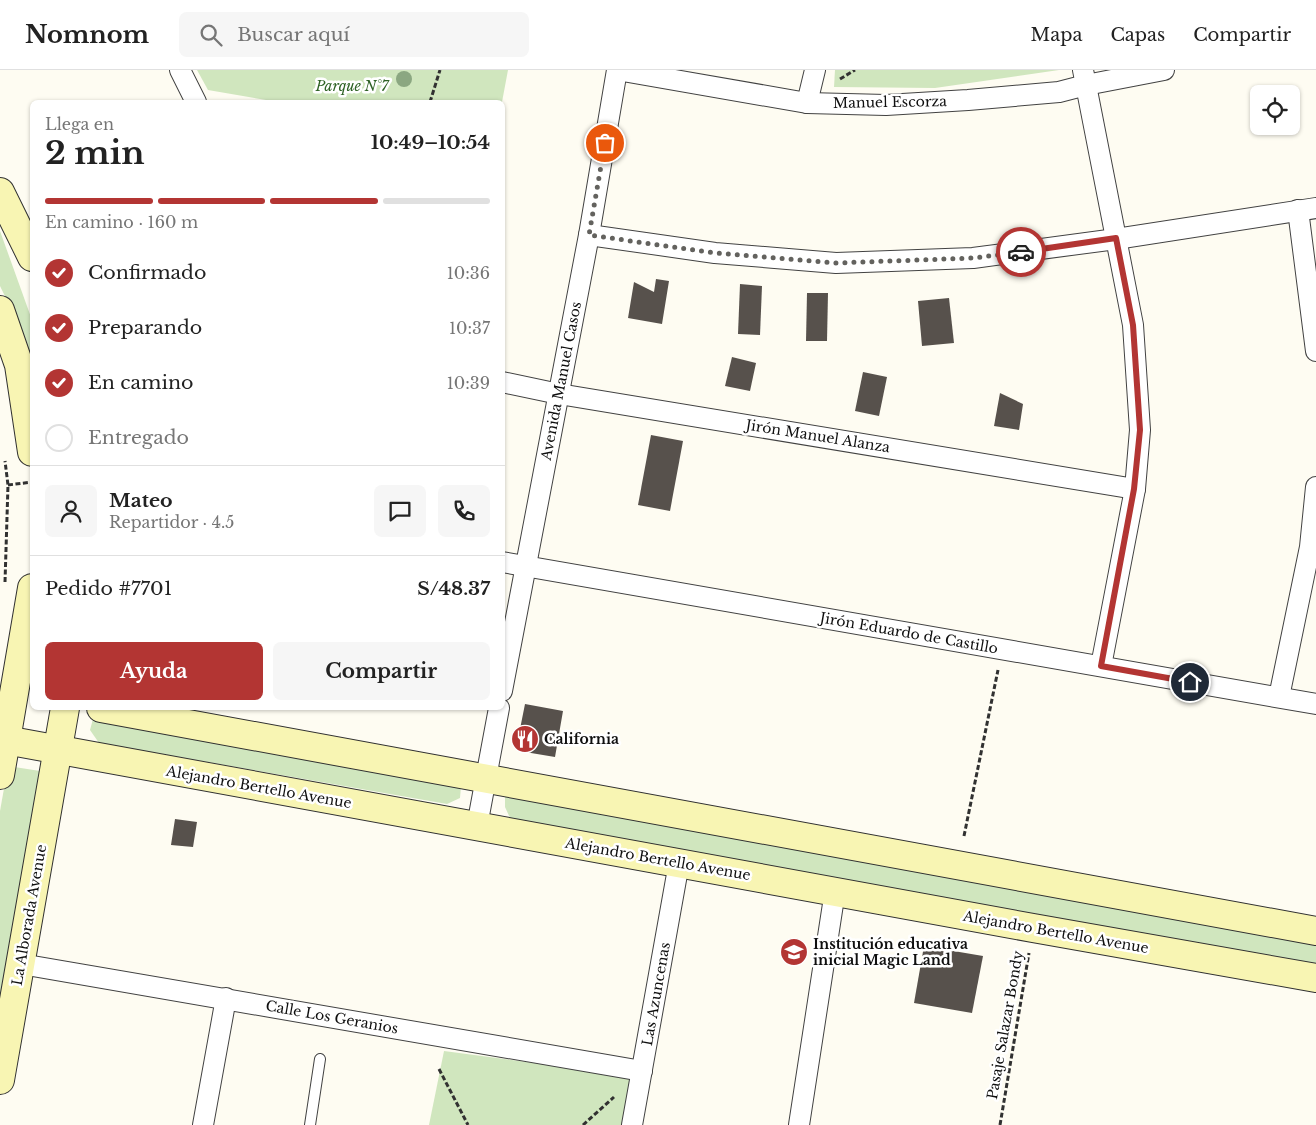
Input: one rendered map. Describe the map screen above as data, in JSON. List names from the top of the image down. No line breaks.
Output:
{"streets":{"main road":["Alejandro Bertello Avenue","La Alborada Avenue"],"street":["Manuel Escorza","Avenida Manuel Casos","Jirón Manuel Alanza","Jirón Eduardo de Castillo","Las Azuncenas","Calle Los Geranios"],"path":["Pasaje Salazar Bondy"]},"crossings":[["Manuel Escorza","Avenida Manuel Casos"],["Avenida Manuel Casos","Jirón Manuel Alanza"],["Avenida Manuel Casos","Jirón Eduardo de Castillo"],["Alejandro Bertello Avenue","La Alborada Avenue"],["Alejandro Bertello Avenue","Las Azuncenas"],["Alejandro Bertello Avenue","Pasaje Salazar Bondy"],["La Alborada Avenue","Calle Los Geranios"],["Las Azuncenas","Calle Los Geranios"]],"parks":["Parque N°7"],"places":{"restaurant":["California"],"school or university":["Institución educativa inicial Magic Land"]},"page":{"header":"Nomnom","search":"Buscar aquí","nav":["Mapa","Capas","Compartir"],"heading":["2 min","Llega en","10:49–10:54"],"panel":["Mateo","Repartidor · 4.5","Pedido #7701","S/48.37"],"bar":"En camino · 160 m","list":[["Confirmado","10:36"],["Preparando","10:37"],["En camino","10:39"],"Entregado"],"buttons":["Ayuda","Compartir"]}}
